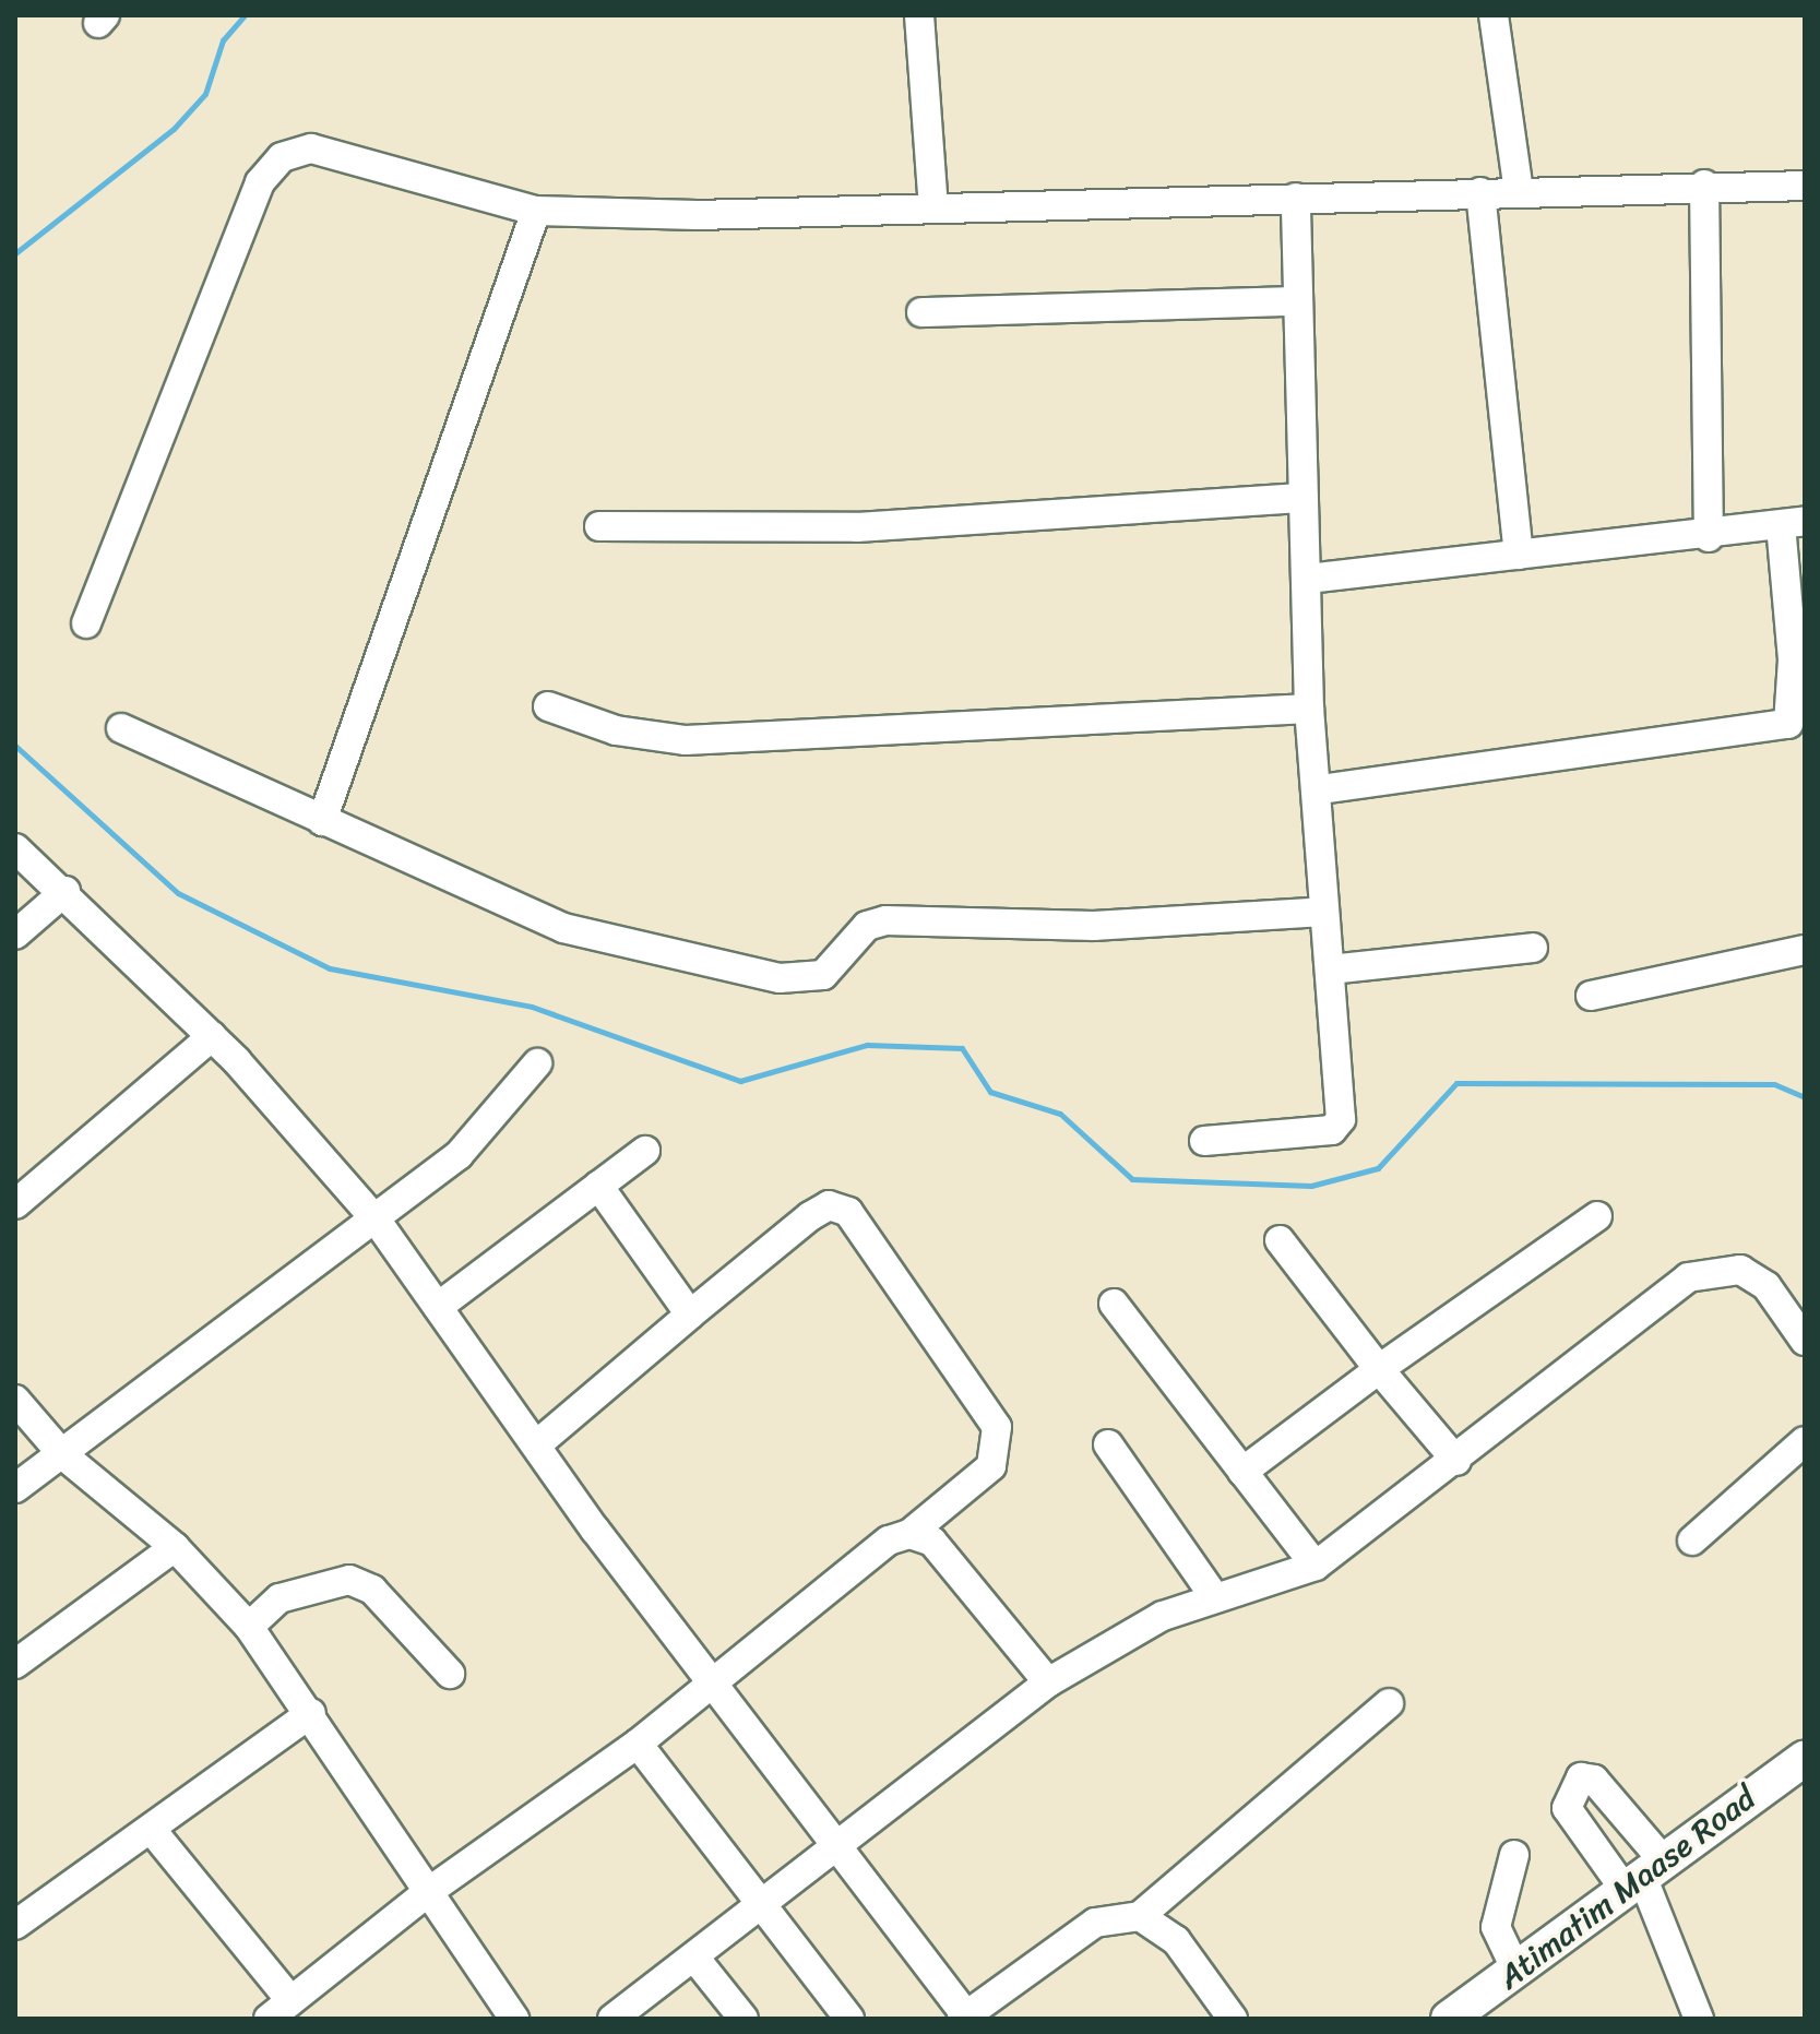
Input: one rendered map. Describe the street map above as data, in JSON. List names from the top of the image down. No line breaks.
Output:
{"streets":{"main road":["Atimatim Maase Road"]}}
